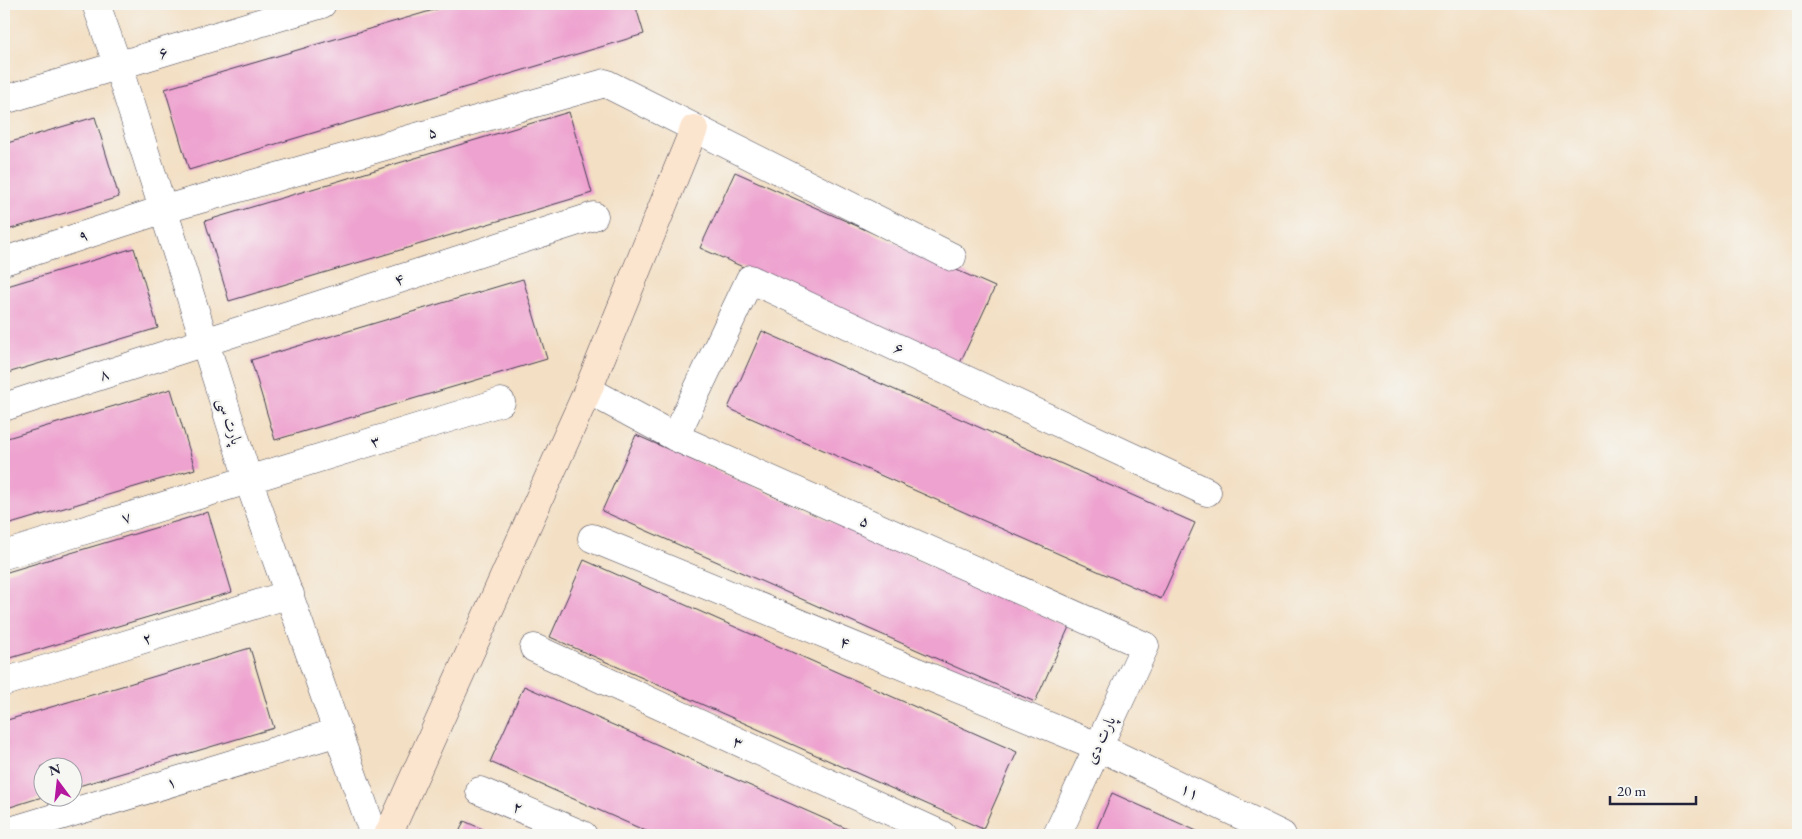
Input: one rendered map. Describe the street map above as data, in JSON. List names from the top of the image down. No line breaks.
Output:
{"streets":{"street":["۶","۵","۹","۴","۸","پارت سی","۳","۷","۲","پارت دی","۱","۱۱"]},"crossings":[["۶","۵"],["۶","پارت سی"],["۵","۹"],["۵","پارت سی"],["۵","پارت دی"],["۹","پارت سی"],["۴","۸"],["۴","پارت سی"],["۴","پارت دی"],["۴","۱۱"],["۸","پارت سی"],["پارت سی","۳"],["پارت سی","۷"],["پارت سی","۲"],["پارت سی","۱"],["۳","۷"],["پارت دی","۱۱"]],"scale_bar":"20 m","north":"top"}
